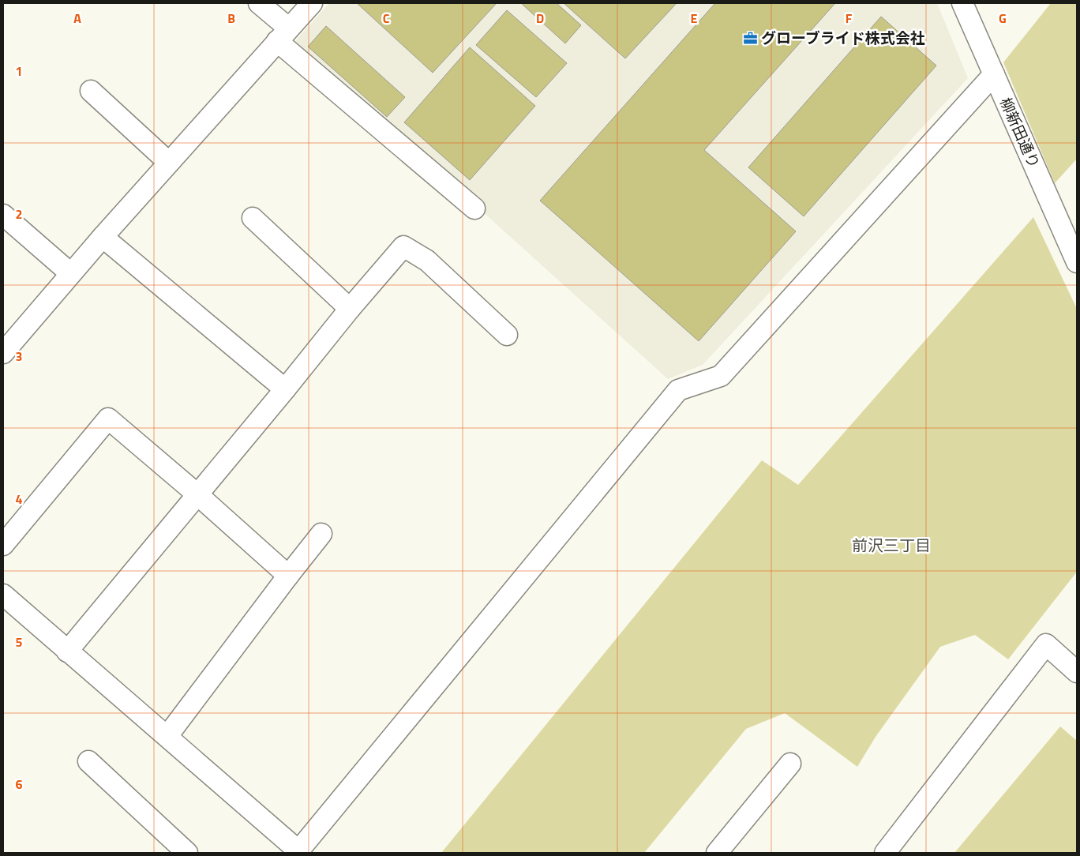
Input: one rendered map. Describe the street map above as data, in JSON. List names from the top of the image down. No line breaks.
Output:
{"streets":{"street":["柳新田通り"]},"districts":["前沢三丁目"],"places":{"office":["グローブライド株式会社"]},"grid":{"columns":["A","B","C","D","E","F","G"],"rows":["1","2","3","4","5","6"]}}
